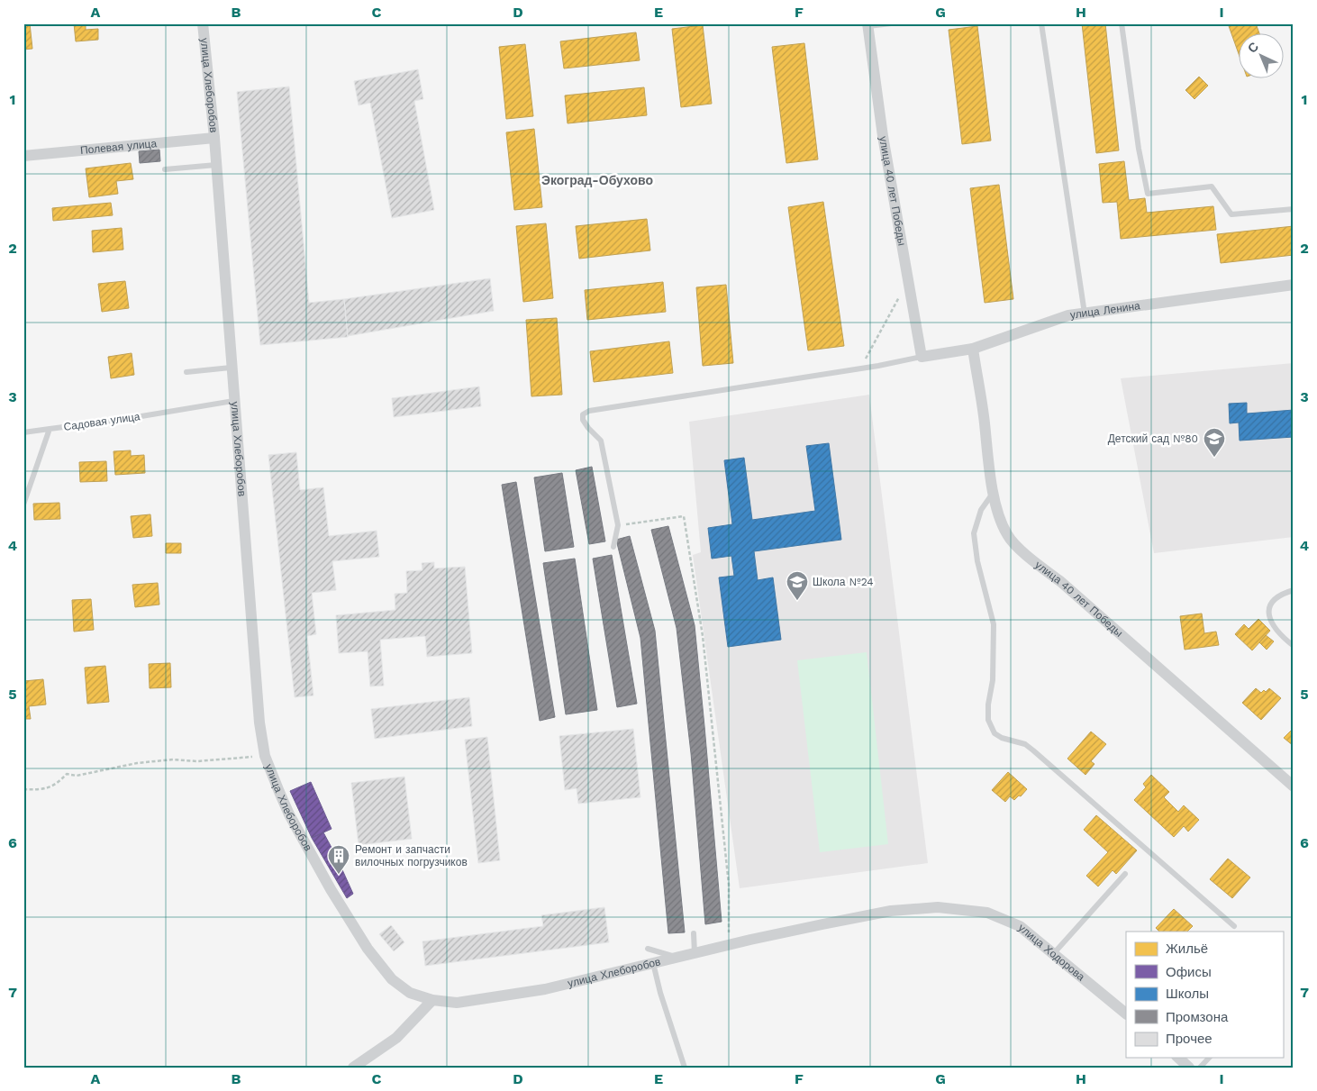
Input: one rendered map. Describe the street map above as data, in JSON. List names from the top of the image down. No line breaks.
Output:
{"streets":{"street":["улица Хлеборобов","Полевая улица","улица 40 лет Победы","улица Ленина","улица Ходорова"],"lane":["Садовая улица"]},"crossings":[["улица Хлеборобов","Полевая улица"],["улица Хлеборобов","Садовая улица"],["улица Хлеборобов","улица Ходорова"],["улица 40 лет Победы","улица Ленина"]],"districts":["Экоград-Обухово"],"places":{"school or university":["Детский сад №80","Школа №24"],"building":["Ремонт и запчасти вилочных погрузчиков"]},"legend":["Жильё","Офисы","Школы","Промзона","Прочее"],"north":"top left","grid":{"columns":["A","B","C","D","E","F","G","H","I"],"rows":["1","2","3","4","5","6","7"]}}
